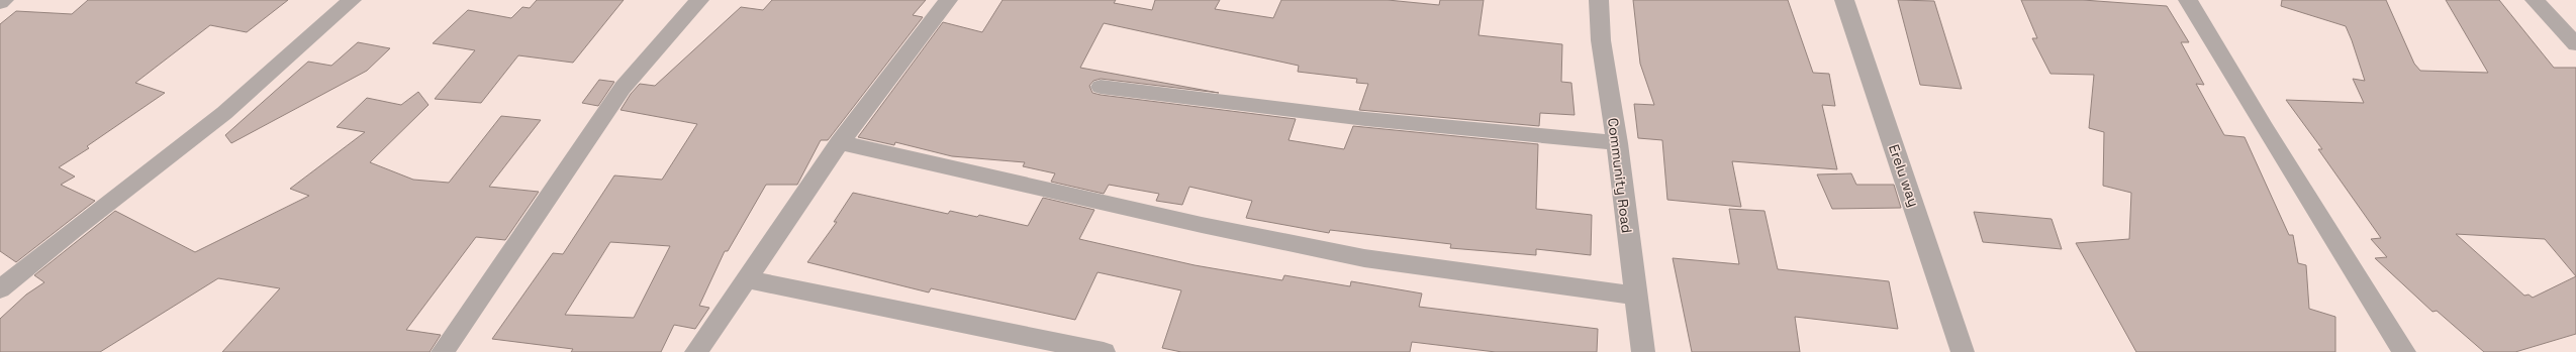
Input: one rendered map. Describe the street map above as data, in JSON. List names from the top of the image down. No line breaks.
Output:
{"streets":{"street":["Community Road","Erelu way"]}}
